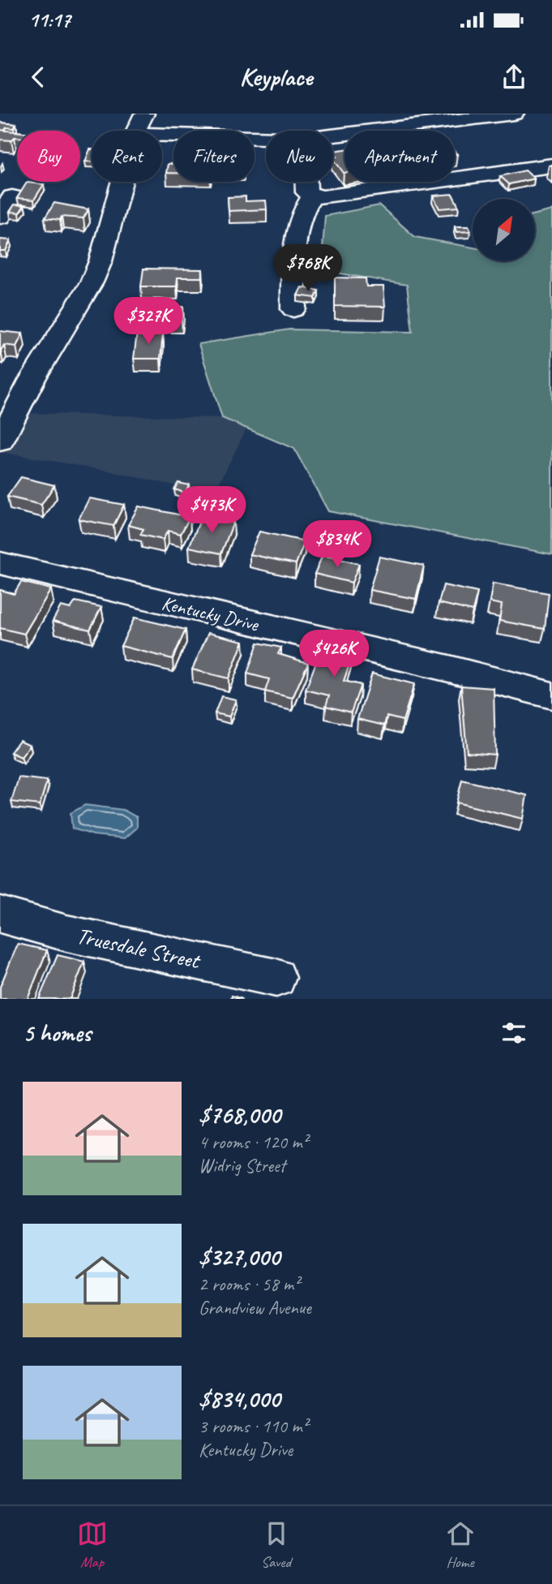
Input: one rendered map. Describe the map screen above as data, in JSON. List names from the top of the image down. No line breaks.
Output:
{"streets":{"street":["Kentucky Drive","Truesdale Street"]},"north":"top right","page":{"status":"11:17","header":"Keyplace","chip":["Buy","Rent","Filters","New","Apartment"],"price":["$768K","$327K","$473K","$834K","$426K"],"heading":"5 homes","list":[{"name":"$768,000","note":"4 rooms · 120 m² · Widrig Street"},{"name":"$327,000","note":"2 rooms · 58 m² · Grandview Avenue"},{"name":"$834,000","note":"3 rooms · 110 m² · Kentucky Drive"}],"tabs":["Map","Saved","Home"]}}
